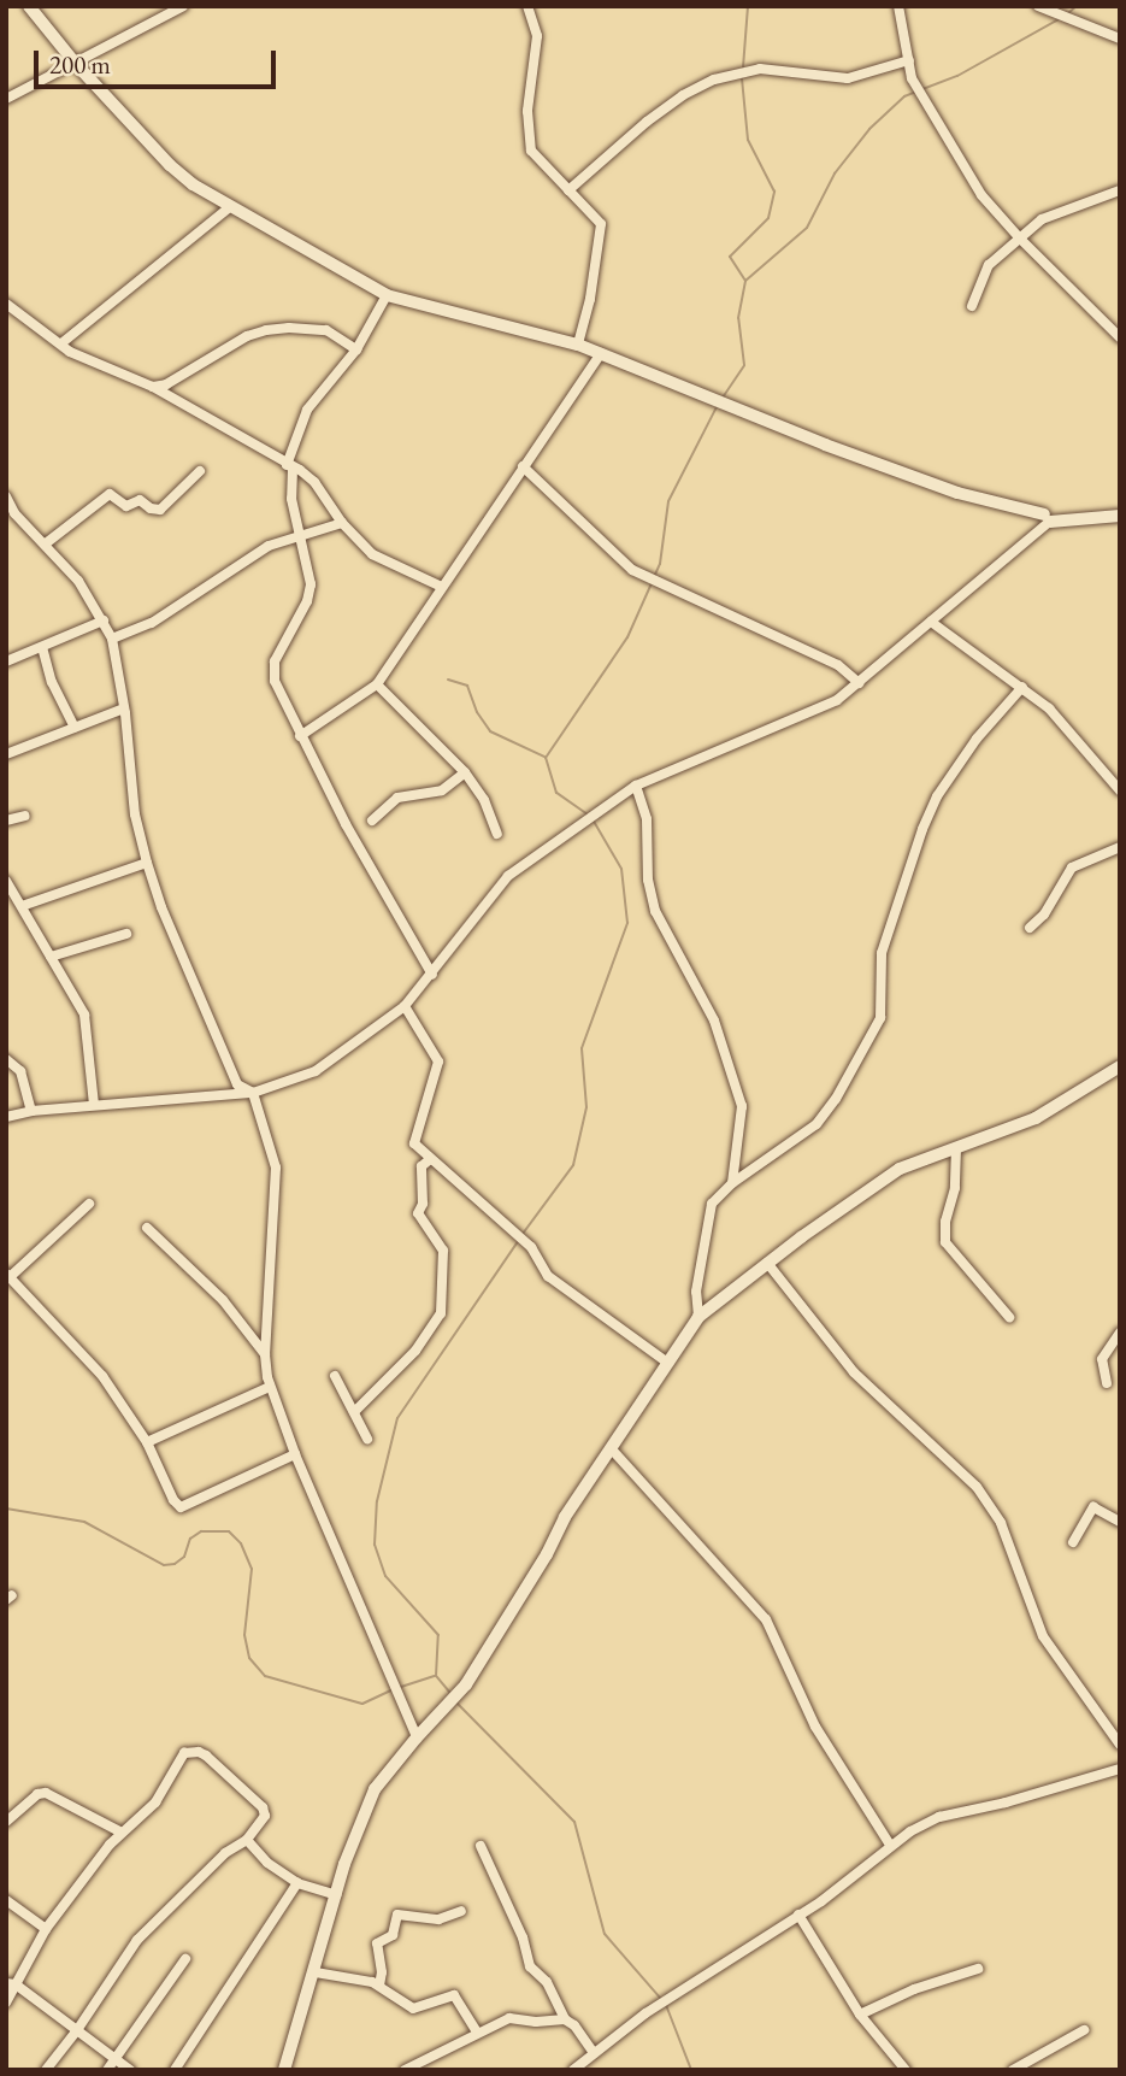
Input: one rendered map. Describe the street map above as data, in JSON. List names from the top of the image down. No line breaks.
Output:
{"scale_bar":"200 m"}
